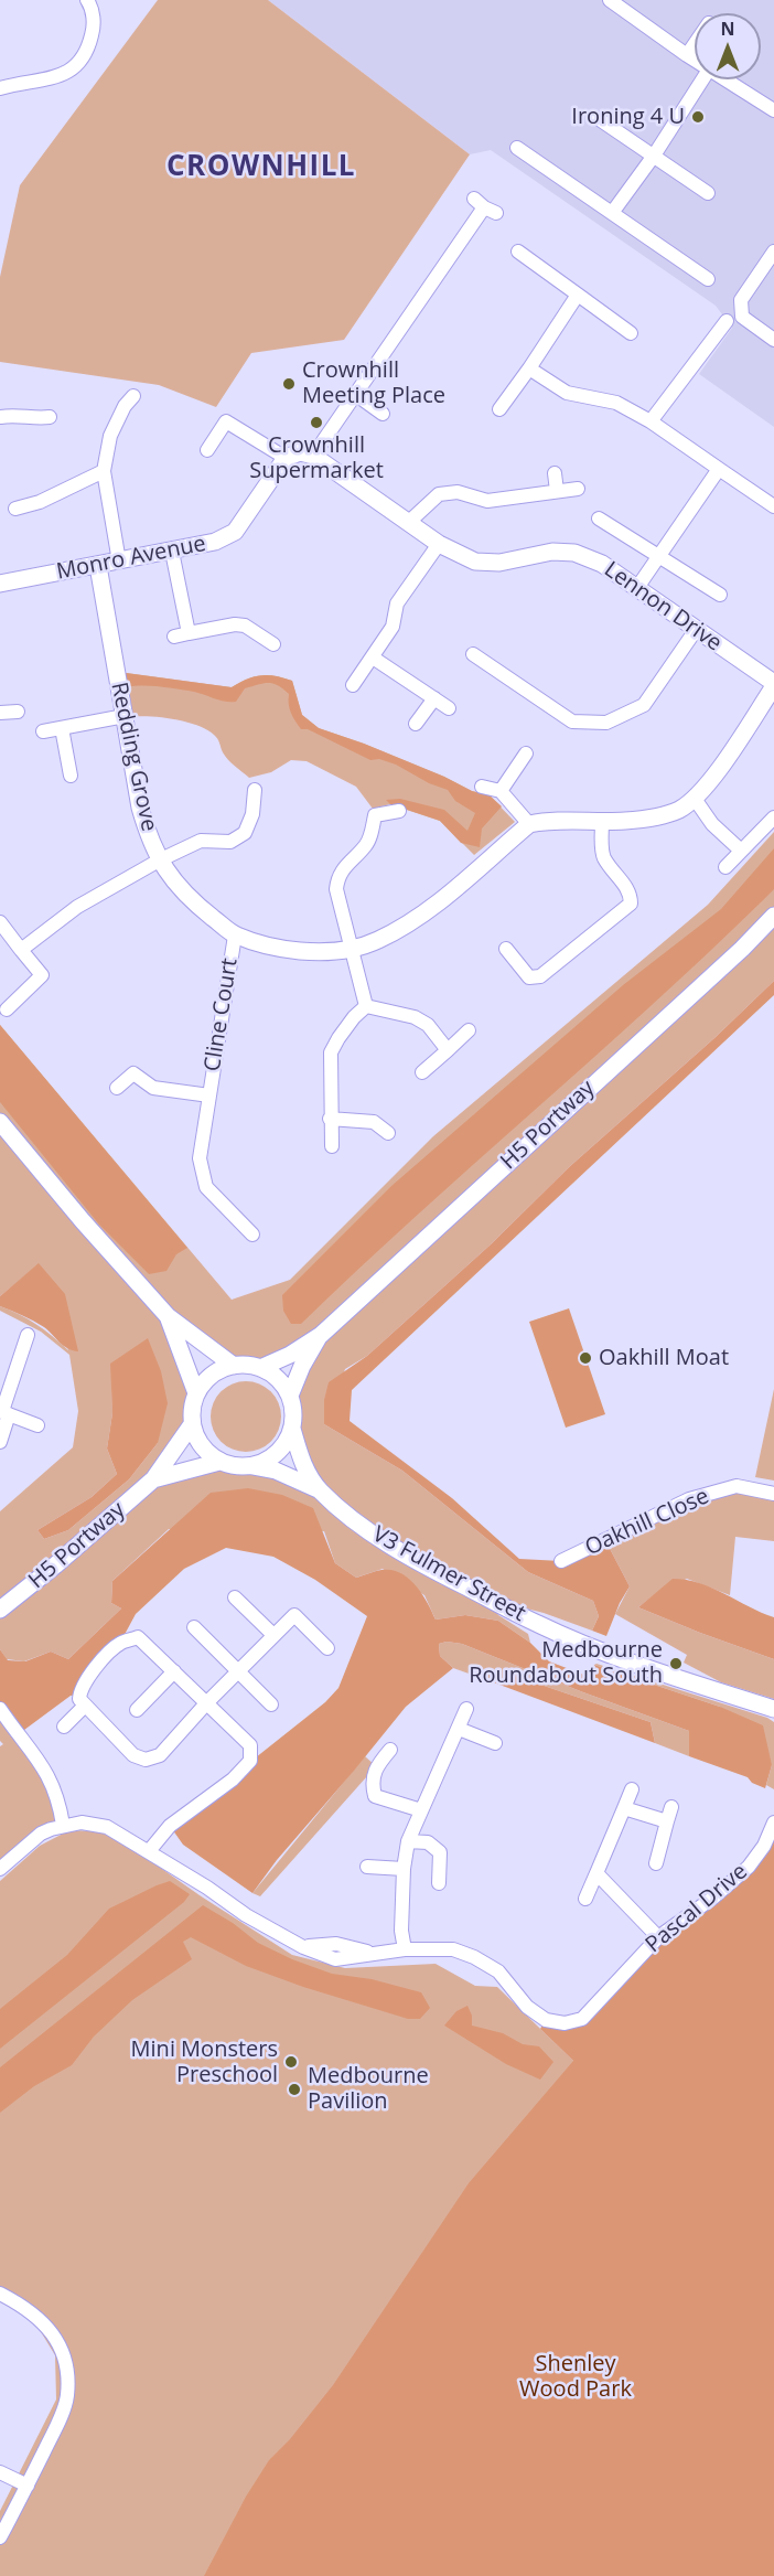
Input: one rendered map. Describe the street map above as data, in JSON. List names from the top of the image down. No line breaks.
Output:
{"streets":{"street":["Monro Avenue","Lennon Drive","Redding Grove","Cline Court","H5 Portway","Oakhill Close","V3 Fulmer Street","Pascal Drive"]},"crossings":[["Monro Avenue","Lennon Drive"],["Monro Avenue","Redding Grove"],["Redding Grove","Cline Court"],["H5 Portway","V3 Fulmer Street"]],"districts":["CROWNHILL"],"parks":["Shenley Wood Park"],"places":["Ironing 4 U","Crownhill Meeting Place","Crownhill Supermarket","Oakhill Moat","Medbourne Roundabout South","Mini Monsters Preschool","Medbourne Pavilion"],"north":"top"}
